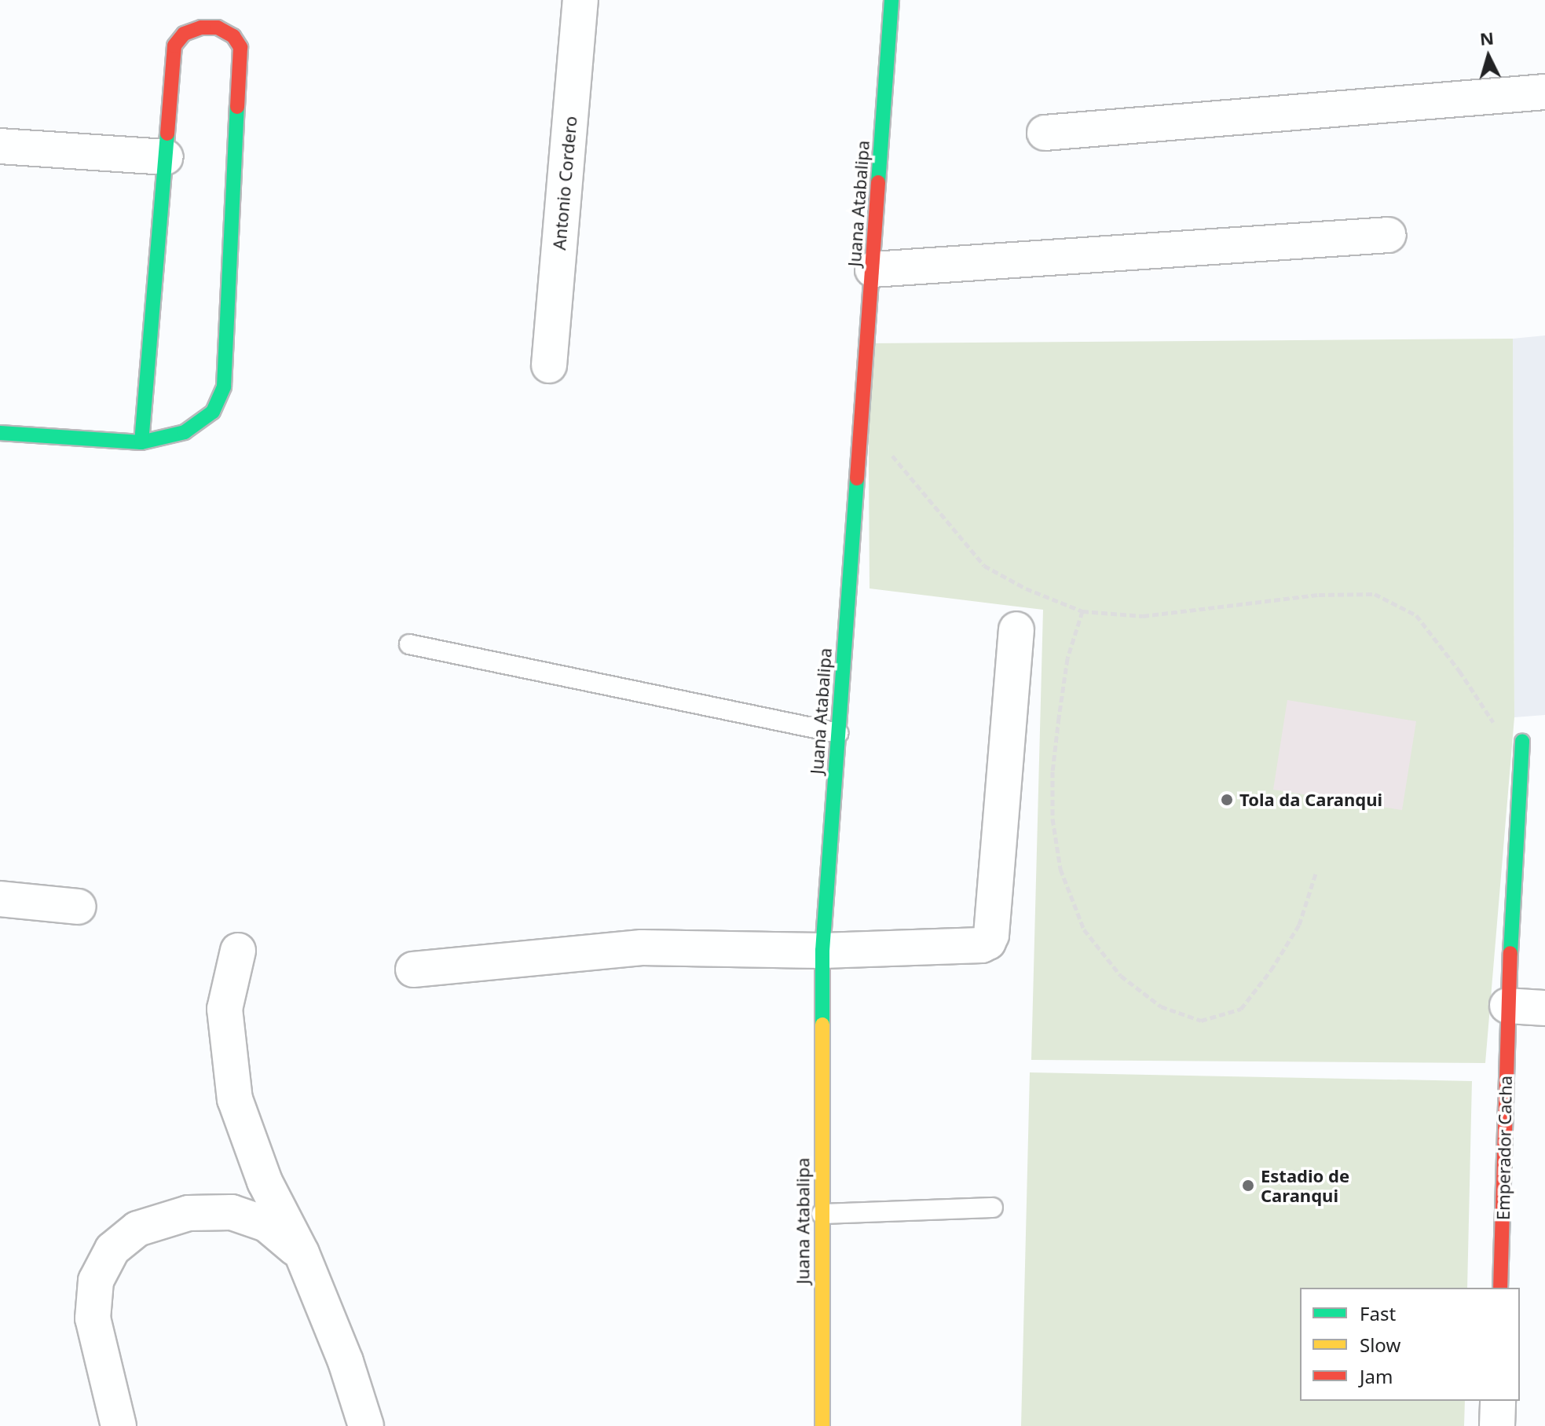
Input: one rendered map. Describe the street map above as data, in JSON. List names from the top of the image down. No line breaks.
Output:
{"streets":{"street":["Antonio Cordero","Juana Atabalipa","Emperador Cacha"]},"places":["Tola da Caranqui","Estadio de Caranqui"],"legend":["Fast","Slow","Jam"],"north":"top"}
